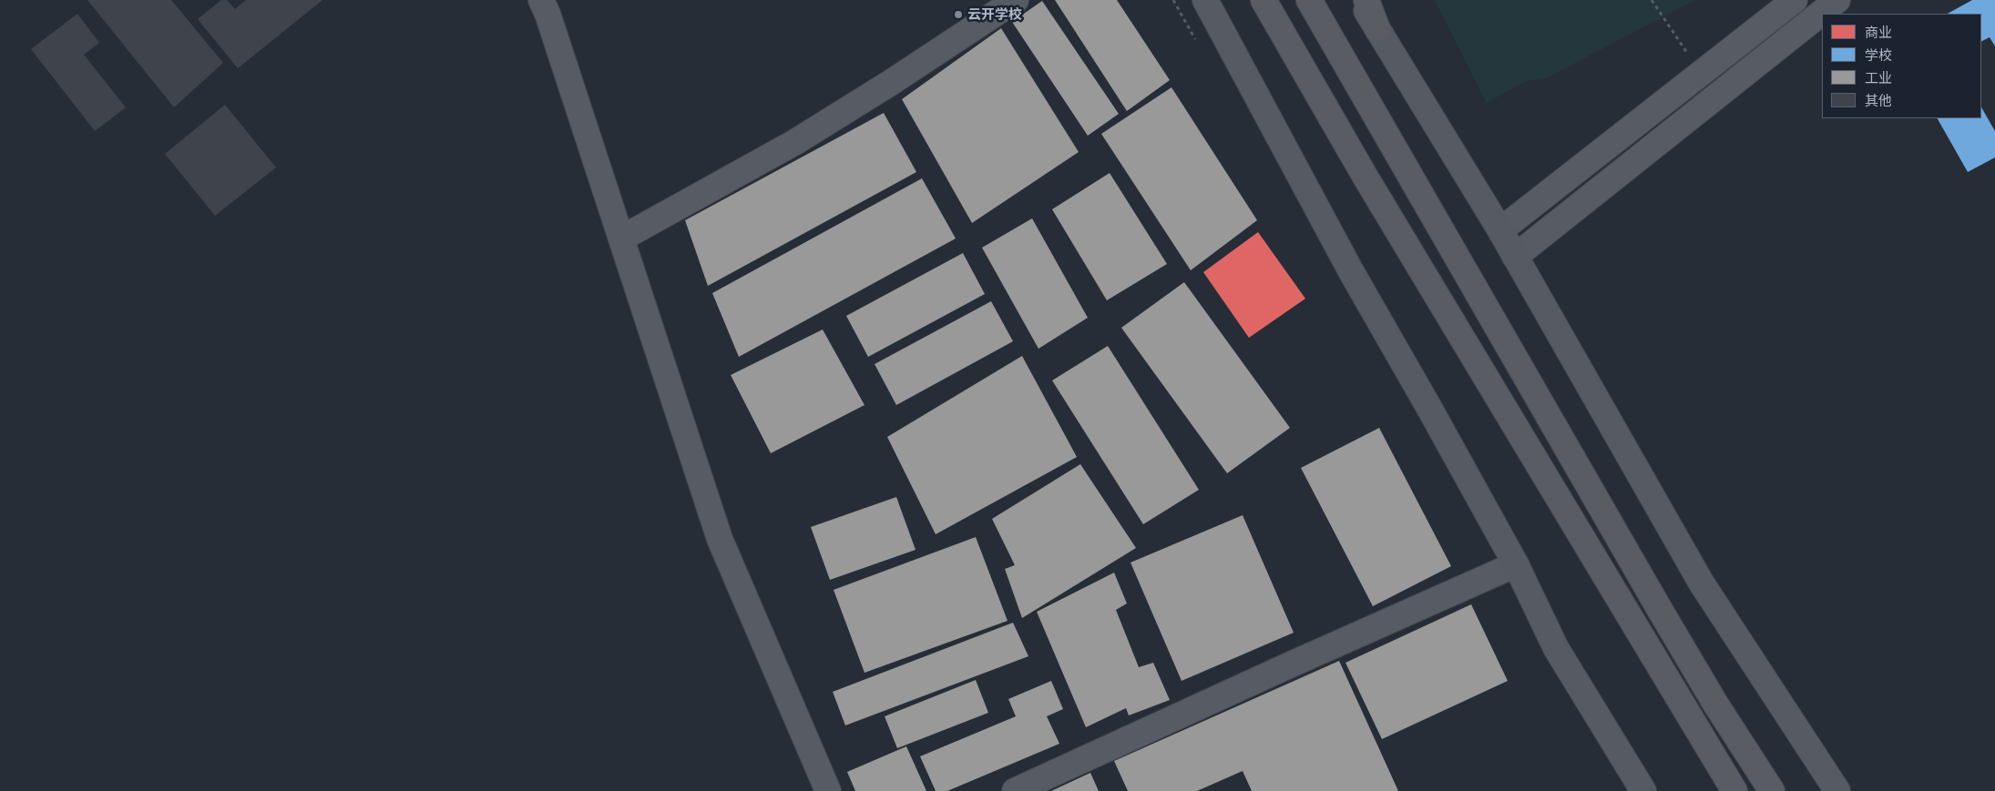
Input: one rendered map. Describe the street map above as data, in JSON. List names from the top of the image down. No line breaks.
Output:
{"places":["云开学校"],"legend":["商业","学校","工业","其他"]}
